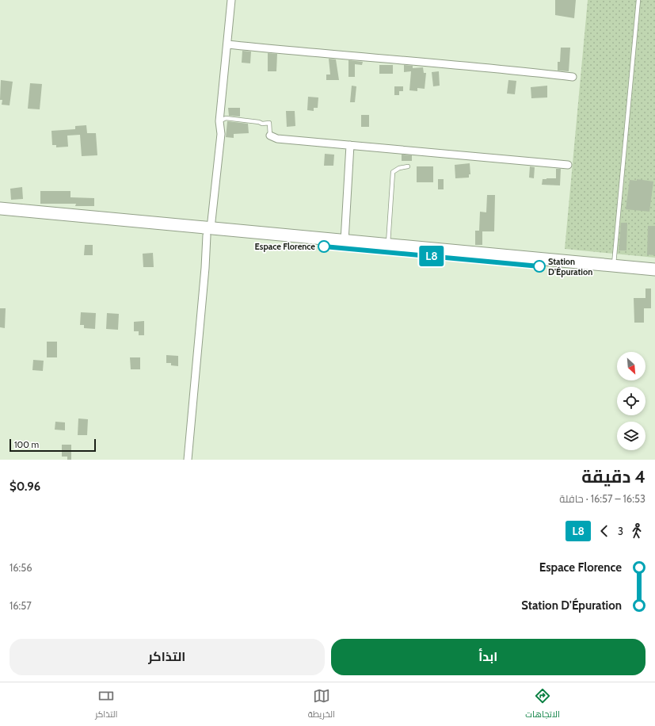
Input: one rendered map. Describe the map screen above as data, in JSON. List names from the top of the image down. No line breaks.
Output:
{"places":["Espace Florence","Station D'Épuration"],"lines":["bus line L8"],"scale_bar":"100 m","north":"bottom right","page":{"on_map":"L8","scale":"100 m","heading":["4 دقيقة","16:53 – 16:57 · حافلة","$0.96"],"legs":["3","L8"],"list":[{"name":"Espace Florence","value":"16:56"},{"name":"Station D'Épuration","value":"16:57"}],"buttons":["ابدأ","التذاكر"],"tabs":["الاتجاهات","الخريطة","التذاكر"]}}
